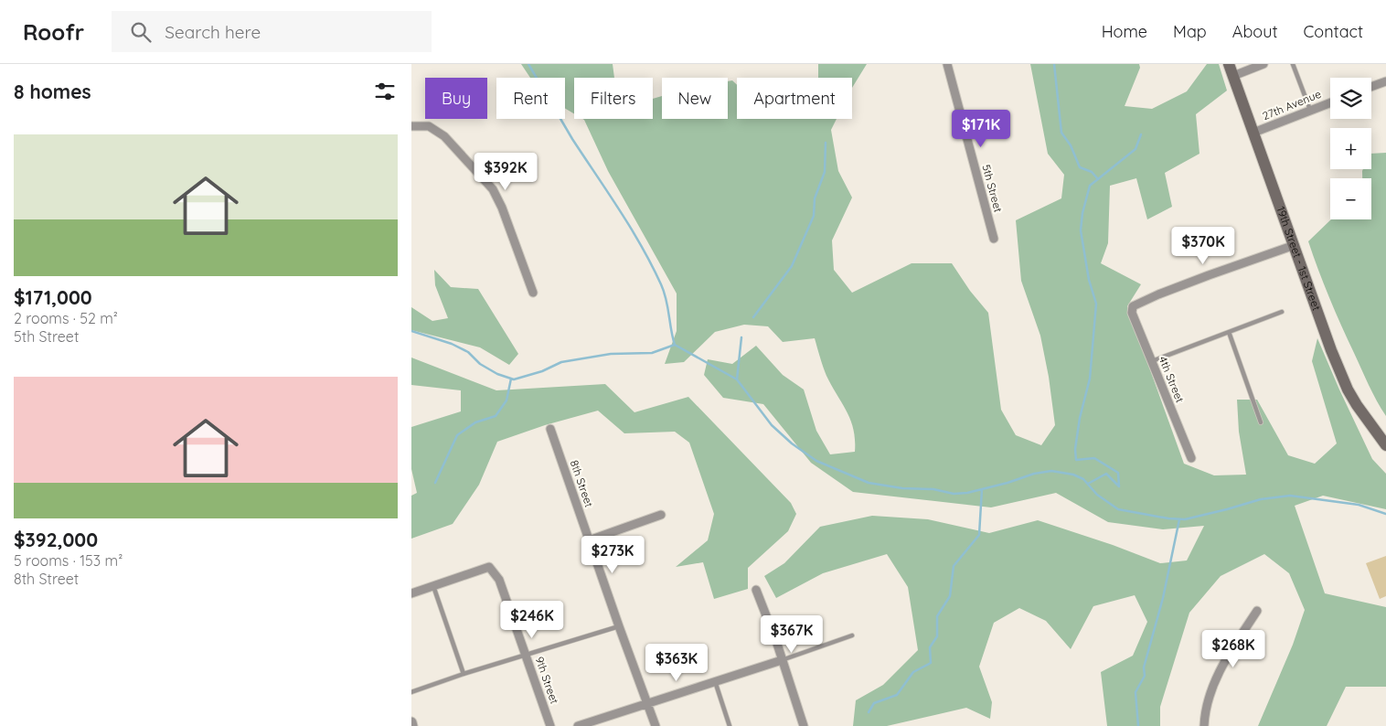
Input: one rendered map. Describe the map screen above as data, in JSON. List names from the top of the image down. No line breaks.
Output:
{"streets":{"main road":["19th Street - 1st Street"],"street":["27th Avenue","5th Street","4th Street","8th Street","9th Street"]},"crossings":[["27th Avenue","19th Street - 1st Street"],["19th Street - 1st Street","4th Street"]],"page":{"header":"Roofr","search":"Search here","nav":["Home","Map","About","Contact"],"heading":"8 homes","map_buttons":["+","−"],"chip":["Buy","Rent","Filters","New","Apartment"],"price":["$171K","$392K","$370K","$273K","$246K","$367K","$268K","$363K"],"list":[{"name":"$171,000","note":"2 rooms · 52 m² · 5th Street"},{"name":"$392,000","note":"5 rooms · 153 m² · 8th Street"}]}}
